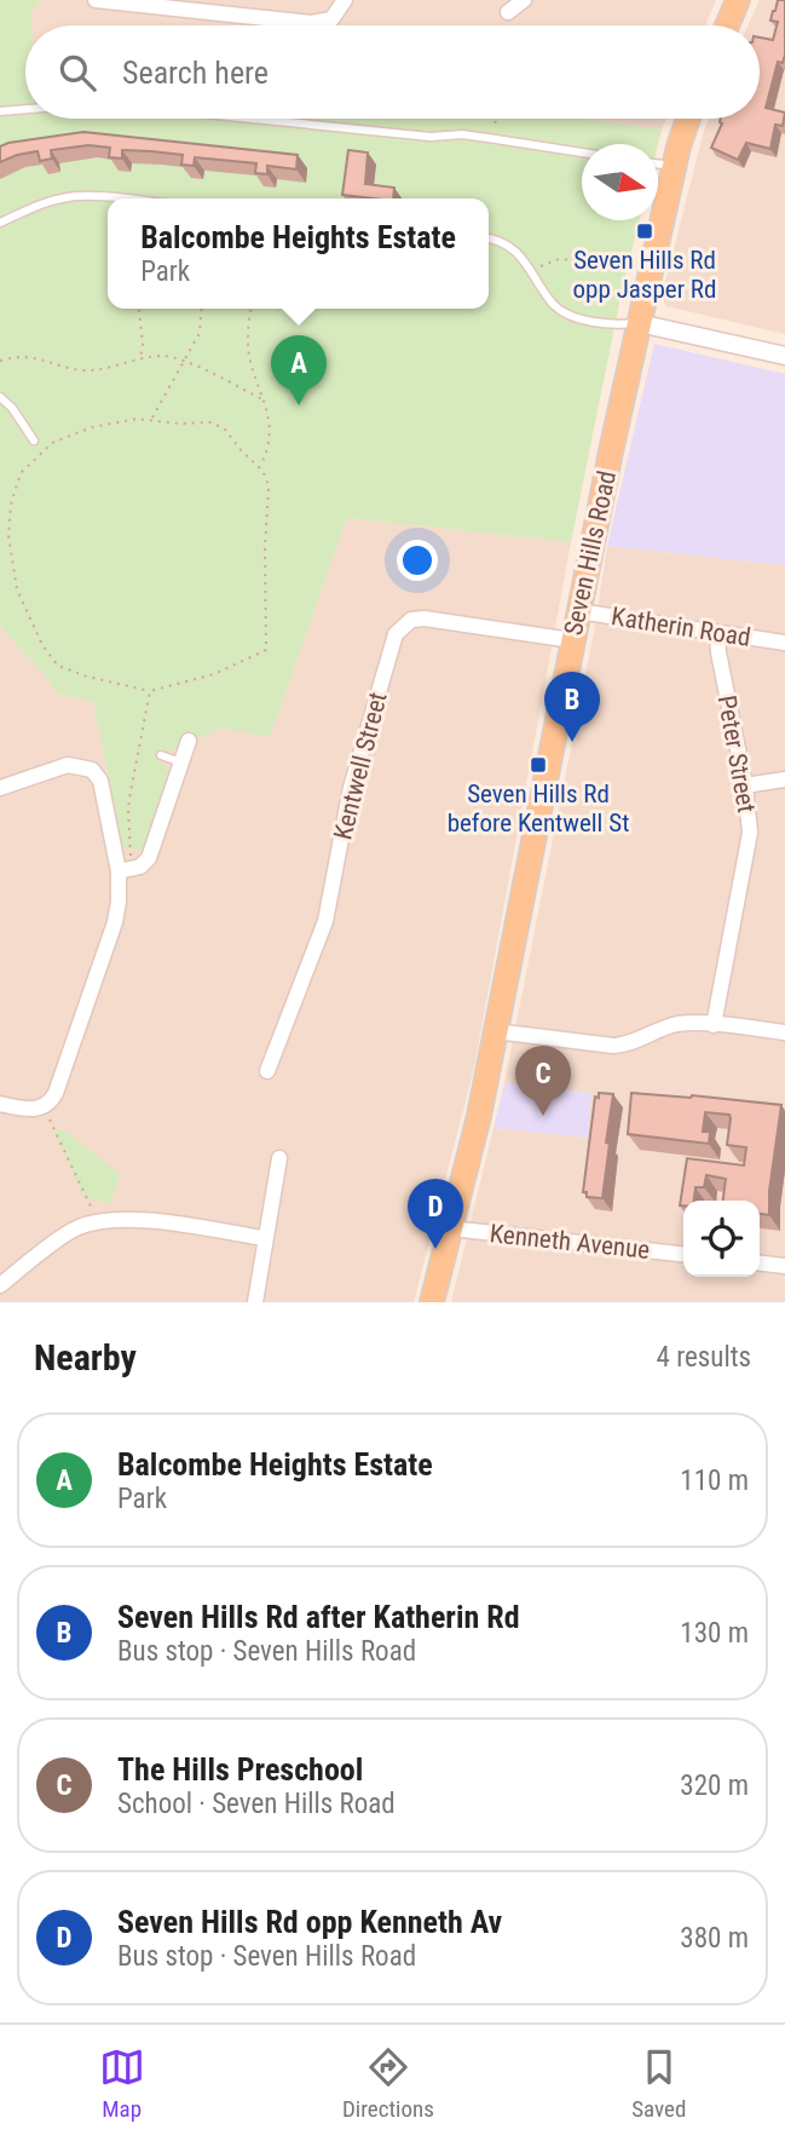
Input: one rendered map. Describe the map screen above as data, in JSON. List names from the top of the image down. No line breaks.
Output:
{"streets":{"main road":["Seven Hills Road"],"street":["Katherin Road","Peter Street","Kentwell Street","Kenneth Avenue"]},"crossings":[["Seven Hills Road","Katherin Road"],["Seven Hills Road","Kentwell Street"],["Seven Hills Road","Kenneth Avenue"],["Katherin Road","Peter Street"]],"places":{"transit":["Seven Hills Rd opp Jasper Rd","Seven Hills Rd before Kentwell St"]},"north":"right","page":{"search":"Search here","popup":["Balcombe Heights Estate","Park"],"pins":["A","B","C","D"],"heading":["Nearby","4 results"],"list":[{"mark":"A","name":"Balcombe Heights Estate","note":"Park","value":"110 m"},{"mark":"B","name":"Seven Hills Rd after Katherin Rd","note":"Bus stop · Seven Hills Road","value":"130 m"},{"mark":"C","name":"The Hills Preschool","note":"School · Seven Hills Road","value":"320 m"},{"mark":"D","name":"Seven Hills Rd opp Kenneth Av","note":"Bus stop · Seven Hills Road","value":"380 m"}],"nav":["Map","Directions","Saved"]}}
